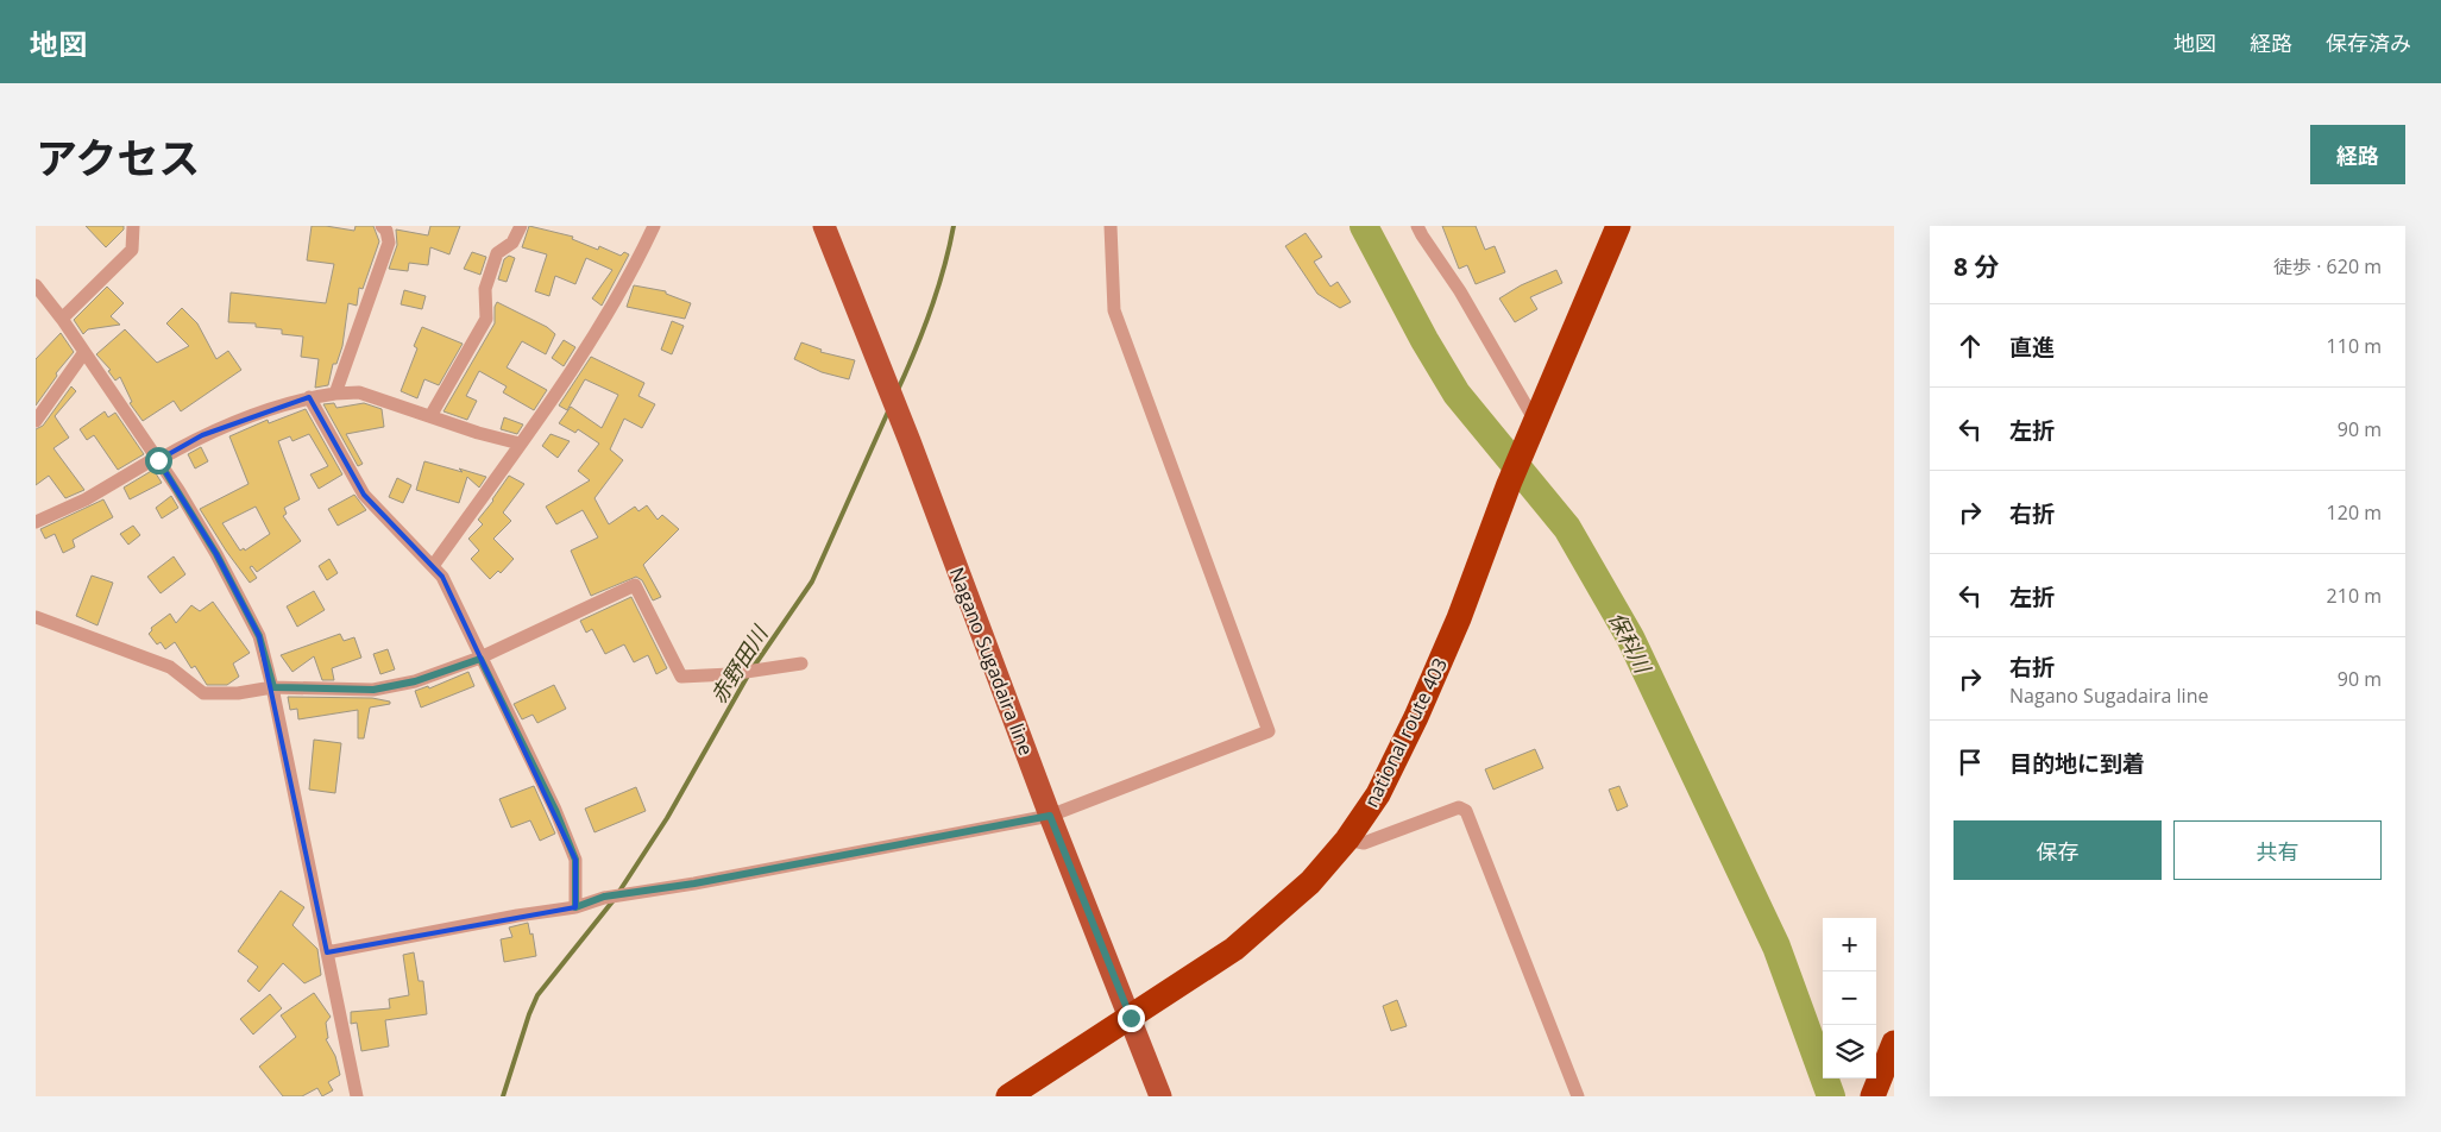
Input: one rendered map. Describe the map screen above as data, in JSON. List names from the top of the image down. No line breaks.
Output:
{"streets":{"highway":["national route 403"],"main road":["Nagano Sugadaira line"]},"crossings":[["Nagano Sugadaira line","national route 403"]],"water":["保科川","赤野田川"],"page":{"header":"地図","nav":["地図","経路","保存済み"],"title":"アクセス","buttons":["経路",["保存","共有"]],"heading":["8 分","徒歩 · 620 m"],"list":[["直進","110 m"],["左折","90 m"],["右折","120 m"],["左折","210 m"],["右折","Nagano Sugadaira line","90 m"],"目的地に到着"],"map_buttons":["+","−"]}}
